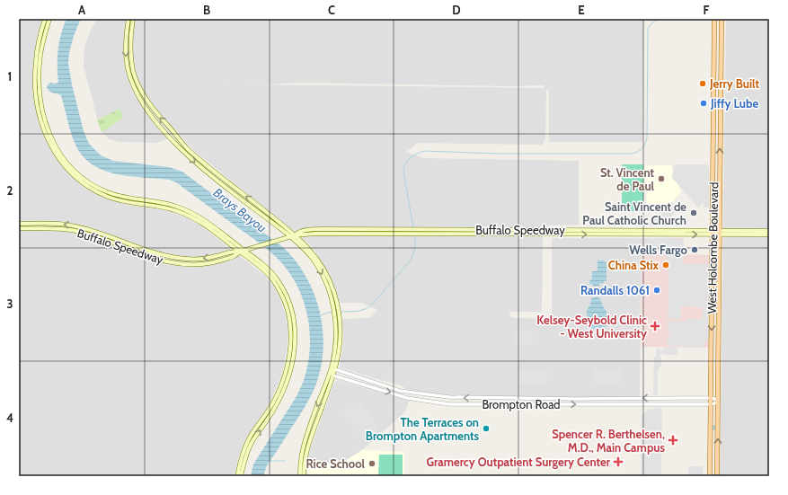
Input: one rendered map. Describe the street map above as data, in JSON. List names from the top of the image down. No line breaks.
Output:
{"streets":{"main road":["Buffalo Speedway","West Holcombe Boulevard"],"street":["Brompton Road"]},"crossings":[["Buffalo Speedway","West Holcombe Boulevard"],["West Holcombe Boulevard","Brompton Road"]],"water":["Brays Bayou"],"places":{"other":["Jerry Built","Jiffy Lube","St. Vincent de Paul","Saint Vincent de Paul Catholic Church","Wells Fargo","China Stix","Randalls 1061","The Terraces on Brompton Apartments","Rice School"],"health":["Kelsey-Seybold Clinic - West University","Spencer R. Berthelsen, M.D., Main Campus","Gramercy Outpatient Surgery Center"]},"grid":{"columns":["A","B","C","D","E","F"],"rows":["1","2","3","4"]}}
